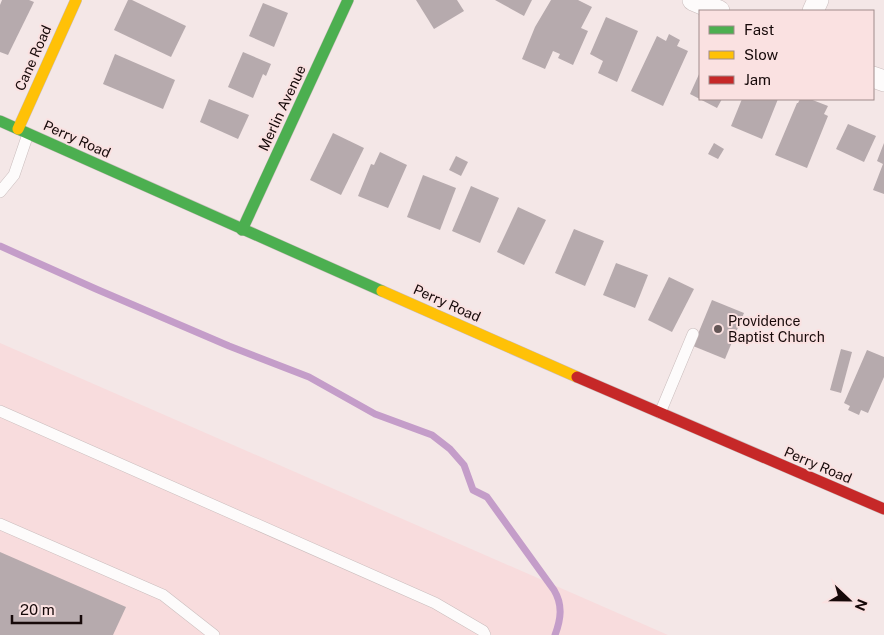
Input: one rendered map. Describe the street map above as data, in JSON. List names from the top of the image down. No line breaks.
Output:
{"streets":{"main road":["Cane Road","Merlin Avenue","Perry Road"]},"crossings":[["Cane Road","Perry Road"],["Merlin Avenue","Perry Road"]],"places":["Providence Baptist Church"],"legend":["Fast","Slow","Jam"],"scale_bar":"20 m","north":"right"}
